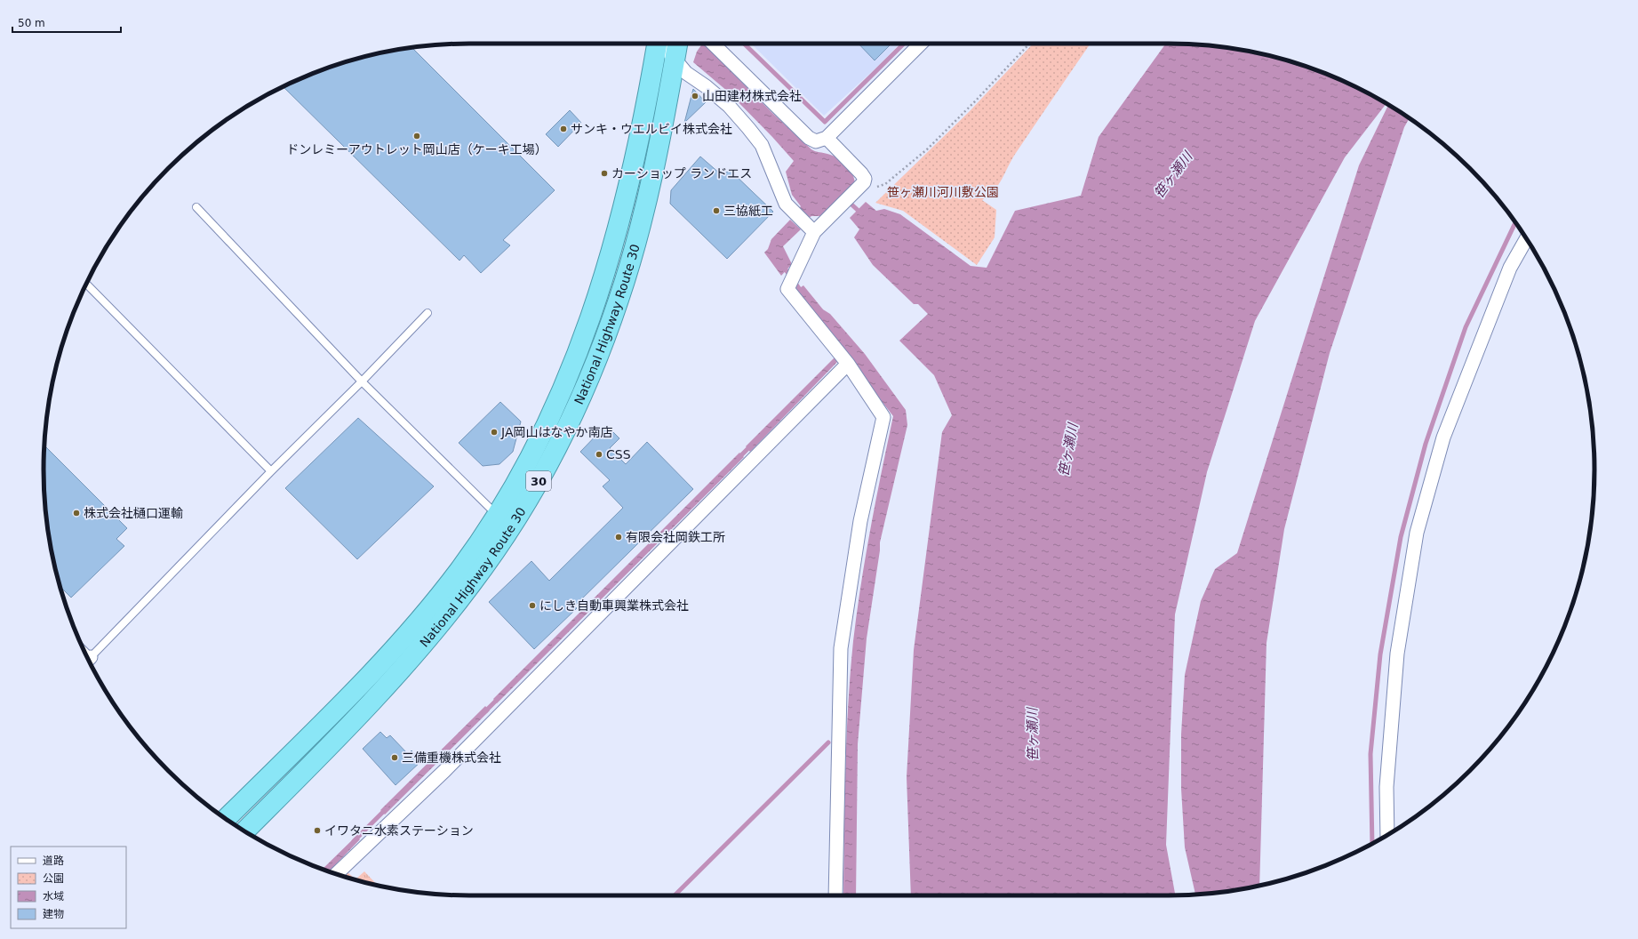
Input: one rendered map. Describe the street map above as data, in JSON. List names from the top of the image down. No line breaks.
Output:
{"streets":{"highway":["National Highway Route 30","30"]},"water":["笹ヶ瀬川"],"parks":["笹ヶ瀬川河川敷公園"],"places":["山田建材株式会社","サンキ・ウエルビイ株式会社","ドンレミーアウトレット岡山店（ケーキ工場）","カーショップ ランドエス","三協紙工","JA岡山はなやか南店","CSS","株式会社樋口運輸","有限会社岡鉄工所","にしき自動車興業株式会社","三備重機株式会社","イワタニ水素ステーション"],"legend":["道路","公園","水域","建物"],"scale_bar":"50 m"}
